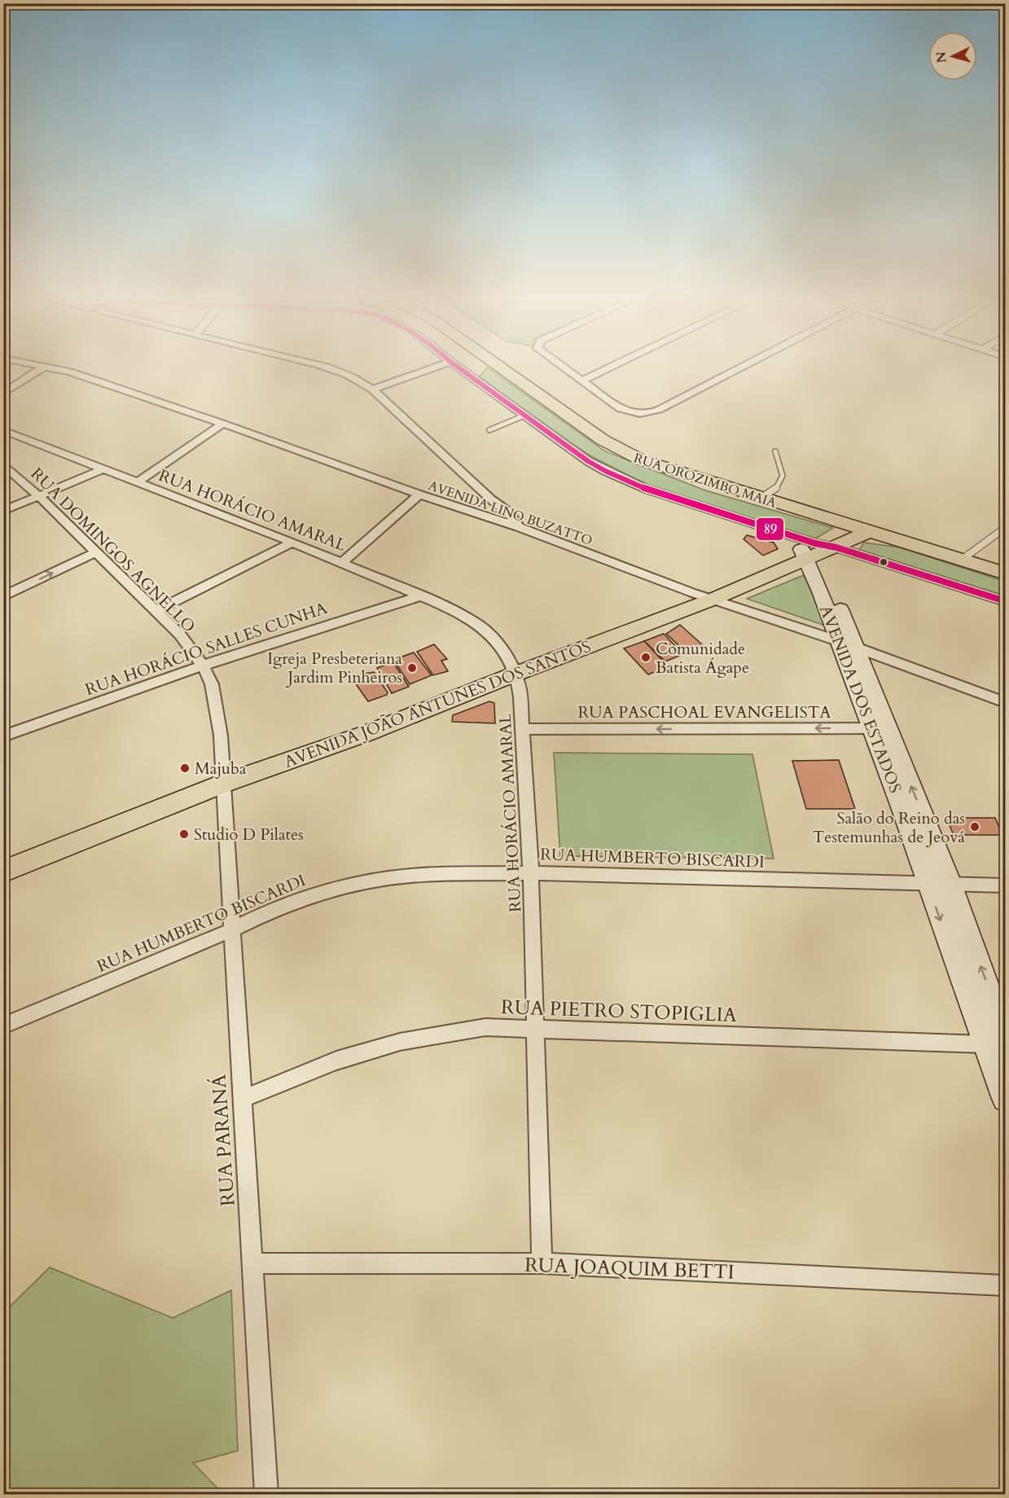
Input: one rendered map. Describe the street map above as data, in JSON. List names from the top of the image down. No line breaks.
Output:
{"streets":{"main road":["RUA OROZIMBO MAIA","AVENIDA DOS ESTADOS","AVENIDA JOÃO ANTUNES DOS SANTOS"],"street":["RUA HORÁCIO AMARAL","AVENIDA LINO BUZATTO","RUA DOMINGOS AGNELLO","RUA HORÁCIO SALLES CUNHA","RUA PASCHOAL EVANGELISTA","RUA HUMBERTO BISCARDI","RUA PIETRO STOPIGLIA","RUA PARANÁ","RUA JOAQUIM BETTI"]},"crossings":[["RUA OROZIMBO MAIA","AVENIDA JOÃO ANTUNES DOS SANTOS"],["RUA HORÁCIO AMARAL","RUA HORÁCIO SALLES CUNHA"],["RUA HORÁCIO AMARAL","AVENIDA JOÃO ANTUNES DOS SANTOS"],["RUA HORÁCIO AMARAL","RUA PASCHOAL EVANGELISTA"],["RUA HORÁCIO AMARAL","RUA HUMBERTO BISCARDI"],["RUA HORÁCIO AMARAL","RUA PIETRO STOPIGLIA"],["RUA HORÁCIO AMARAL","RUA JOAQUIM BETTI"],["AVENIDA LINO BUZATTO","AVENIDA DOS ESTADOS"],["AVENIDA LINO BUZATTO","AVENIDA JOÃO ANTUNES DOS SANTOS"],["RUA DOMINGOS AGNELLO","RUA HORÁCIO SALLES CUNHA"],["RUA DOMINGOS AGNELLO","AVENIDA JOÃO ANTUNES DOS SANTOS"],["RUA DOMINGOS AGNELLO","RUA PARANÁ"],["AVENIDA DOS ESTADOS","AVENIDA JOÃO ANTUNES DOS SANTOS"],["AVENIDA DOS ESTADOS","RUA PASCHOAL EVANGELISTA"],["AVENIDA DOS ESTADOS","RUA HUMBERTO BISCARDI"],["AVENIDA DOS ESTADOS","RUA PIETRO STOPIGLIA"],["AVENIDA JOÃO ANTUNES DOS SANTOS","RUA PARANÁ"],["RUA HUMBERTO BISCARDI","RUA PARANÁ"],["RUA PIETRO STOPIGLIA","RUA PARANÁ"],["RUA PARANÁ","RUA JOAQUIM BETTI"]],"one_way":["RUA PASCHOAL EVANGELISTA"],"places":["Comunidade Batista Ágape","Igreja Presbeteriana Jardim Pinheiros","Majuba","Salão do Reino das Testemunhas de Jeová","Studio D Pilates"],"lines":["transit line 89"],"north":"left"}
